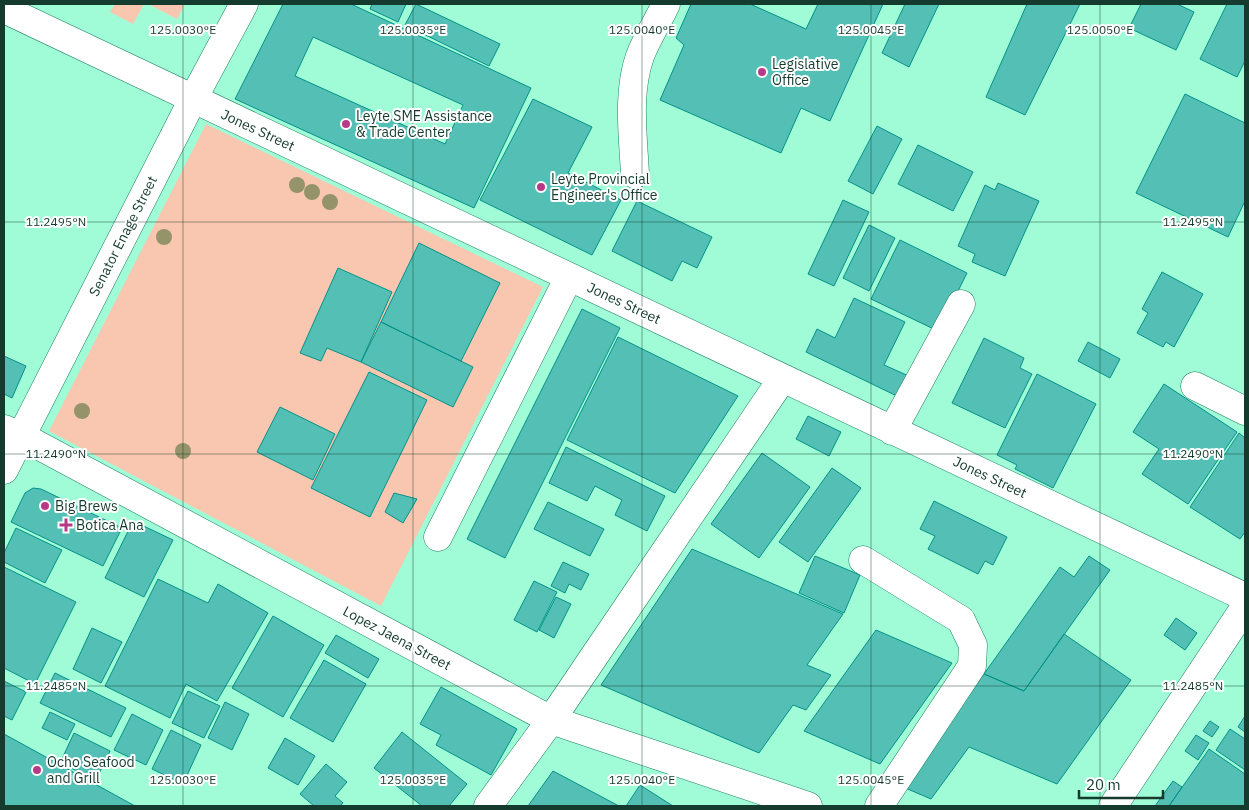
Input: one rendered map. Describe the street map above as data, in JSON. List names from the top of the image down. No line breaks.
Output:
{"streets":{"street":["Jones Street","Senator Enage Street","Lopez Jaena Street"]},"crossings":[["Jones Street","Senator Enage Street"],["Senator Enage Street","Lopez Jaena Street"]],"places":{"other":["Legislative Office","Leyte SME Assistance & Trade Center","Leyte Provincial Engineer's Office","Big Brews","Ocho Seafood and Grill"],"health":["Botica Ana"]},"scale_bar":"20 m","coordinates":["125.0030°E","125.0035°E","125.0040°E","125.0045°E","125.0050°E","11.2495°N","11.2490°N","11.2485°N"]}
